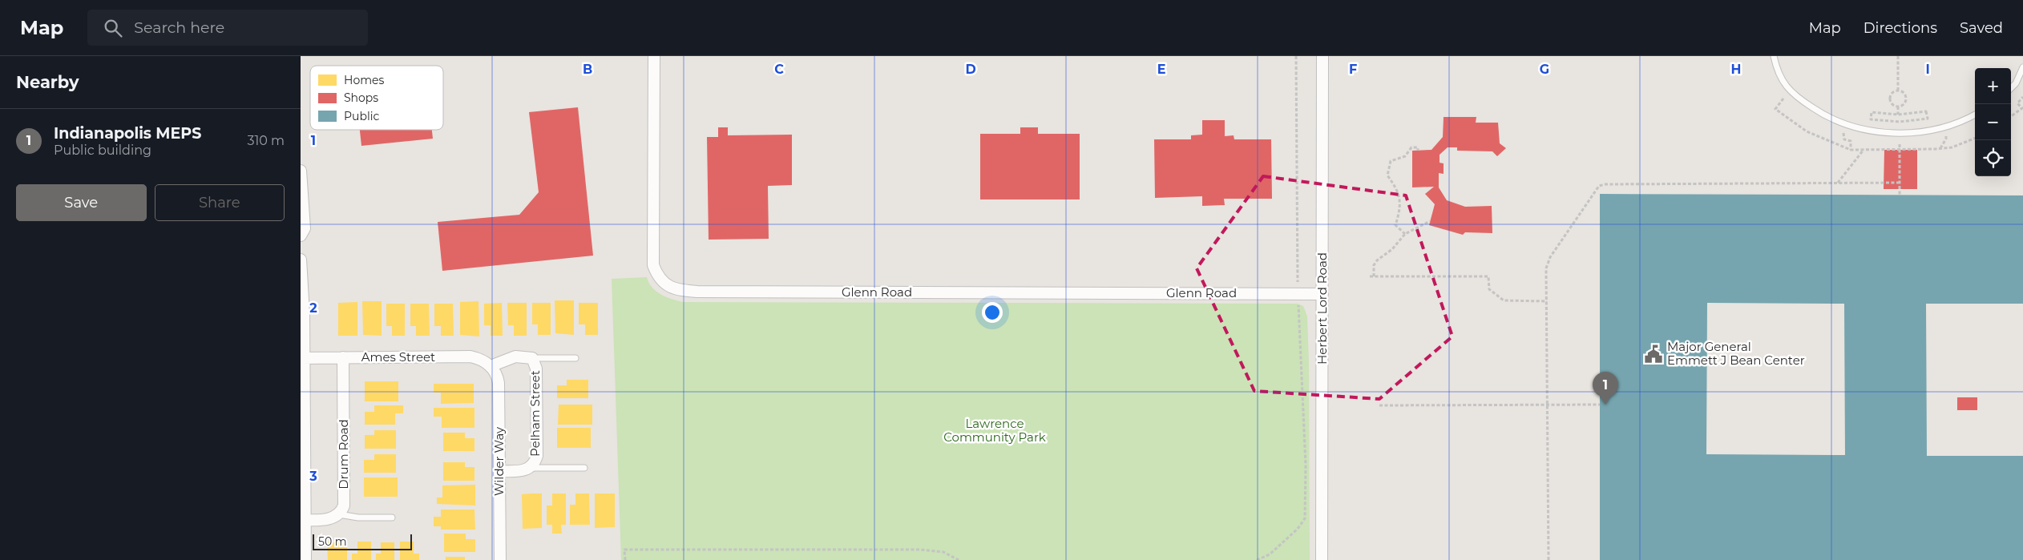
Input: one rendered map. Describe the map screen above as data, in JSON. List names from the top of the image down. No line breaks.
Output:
{"streets":{"street":["Glenn Road","Herbert Lord Road","Ames Street","Pelham Street","Drum Road","Wilder Way"]},"crossings":[["Glenn Road","Herbert Lord Road"],["Ames Street","Pelham Street"],["Ames Street","Drum Road"],["Ames Street","Wilder Way"],["Pelham Street","Wilder Way"]],"parks":["Lawrence Community Park"],"places":{"public building":["Major General Emmett J Bean Center"]},"legend":["Homes","Shops","Public"],"scale_bar":"50 m","page":{"header":"Map","search":"Search here","nav":["Map","Directions","Saved"],"heading":"Nearby","map_buttons":["+","−"],"list":[{"mark":"1","name":"Indianapolis MEPS","note":"Public building","value":"310 m"}],"buttons":["Save","Share"],"pins":"1","scale":"50 m"},"grid":{"columns":["B","C","D","E","F","G","H","I"],"rows":["1","2","3"]}}
